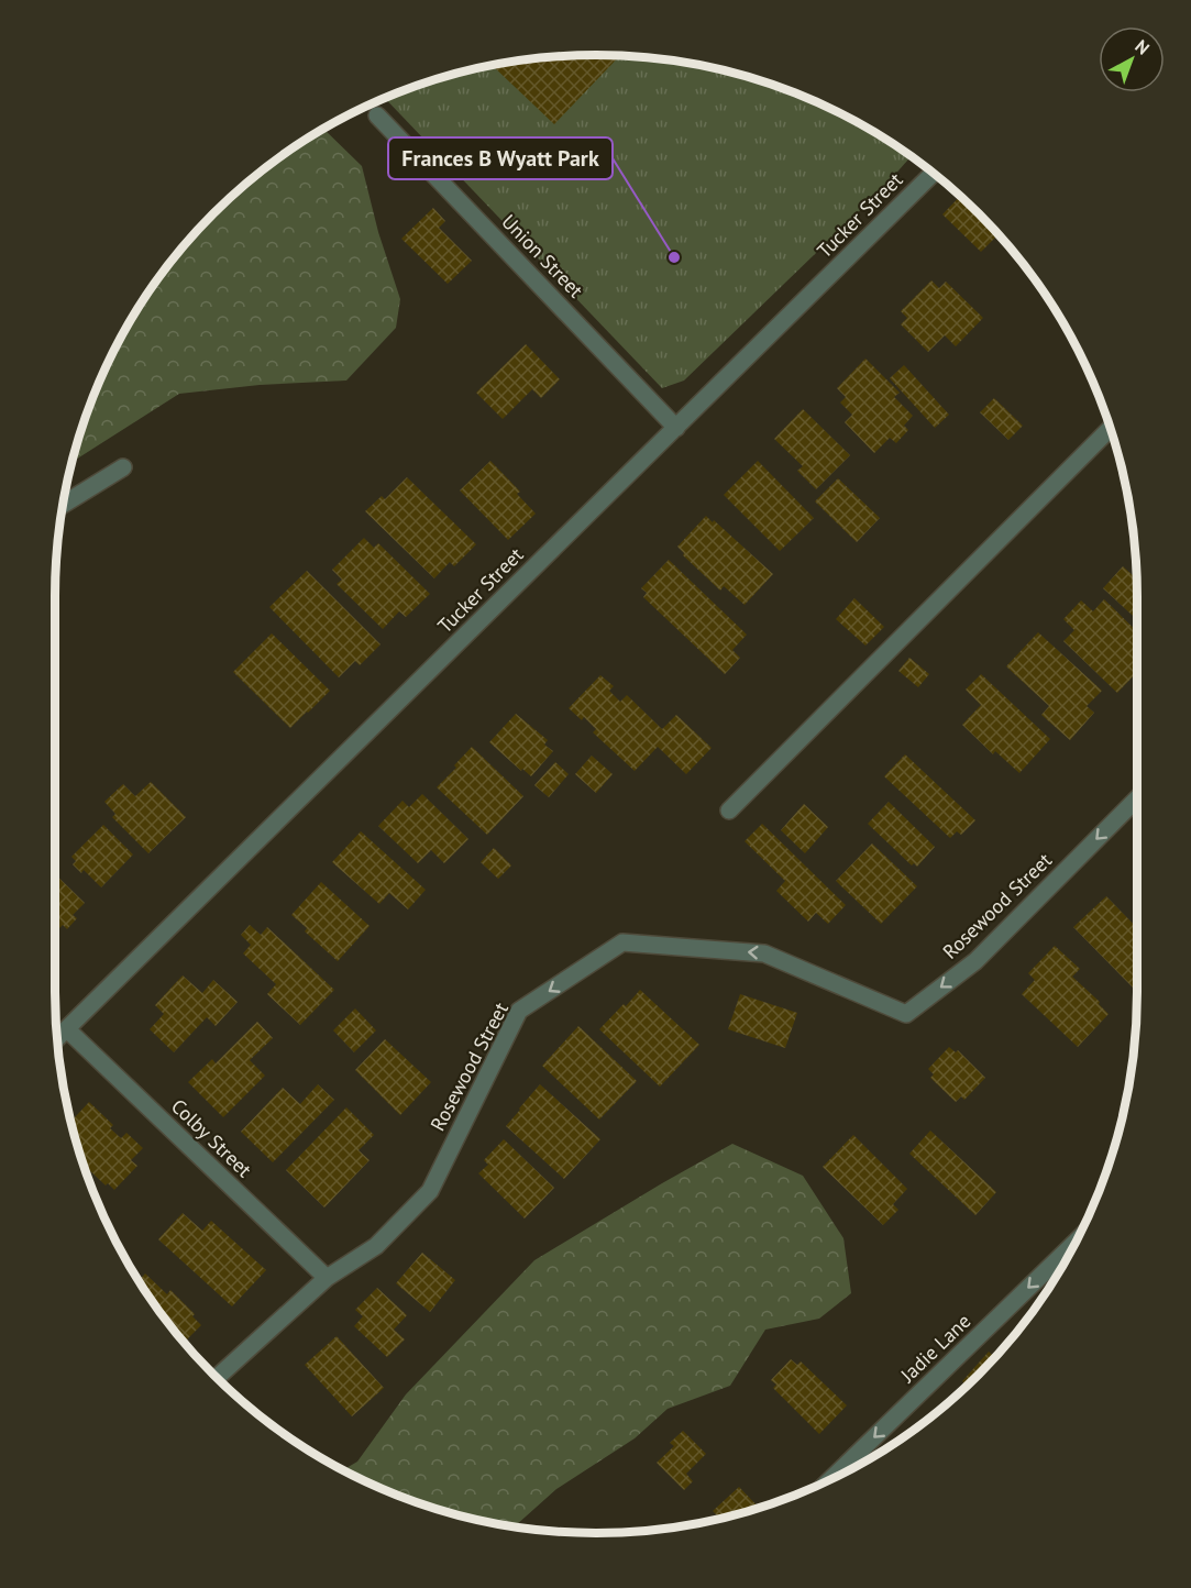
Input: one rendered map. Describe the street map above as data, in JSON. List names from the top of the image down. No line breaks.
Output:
{"streets":{"street":["Tucker Street","Union Street","Rosewood Street","Colby Street","Jadie Lane"]},"crossings":[["Tucker Street","Union Street"],["Tucker Street","Colby Street"],["Rosewood Street","Colby Street"]],"one_way":["Rosewood Street","Jadie Lane"],"places":["Frances B Wyatt Park"],"north":"top right"}
